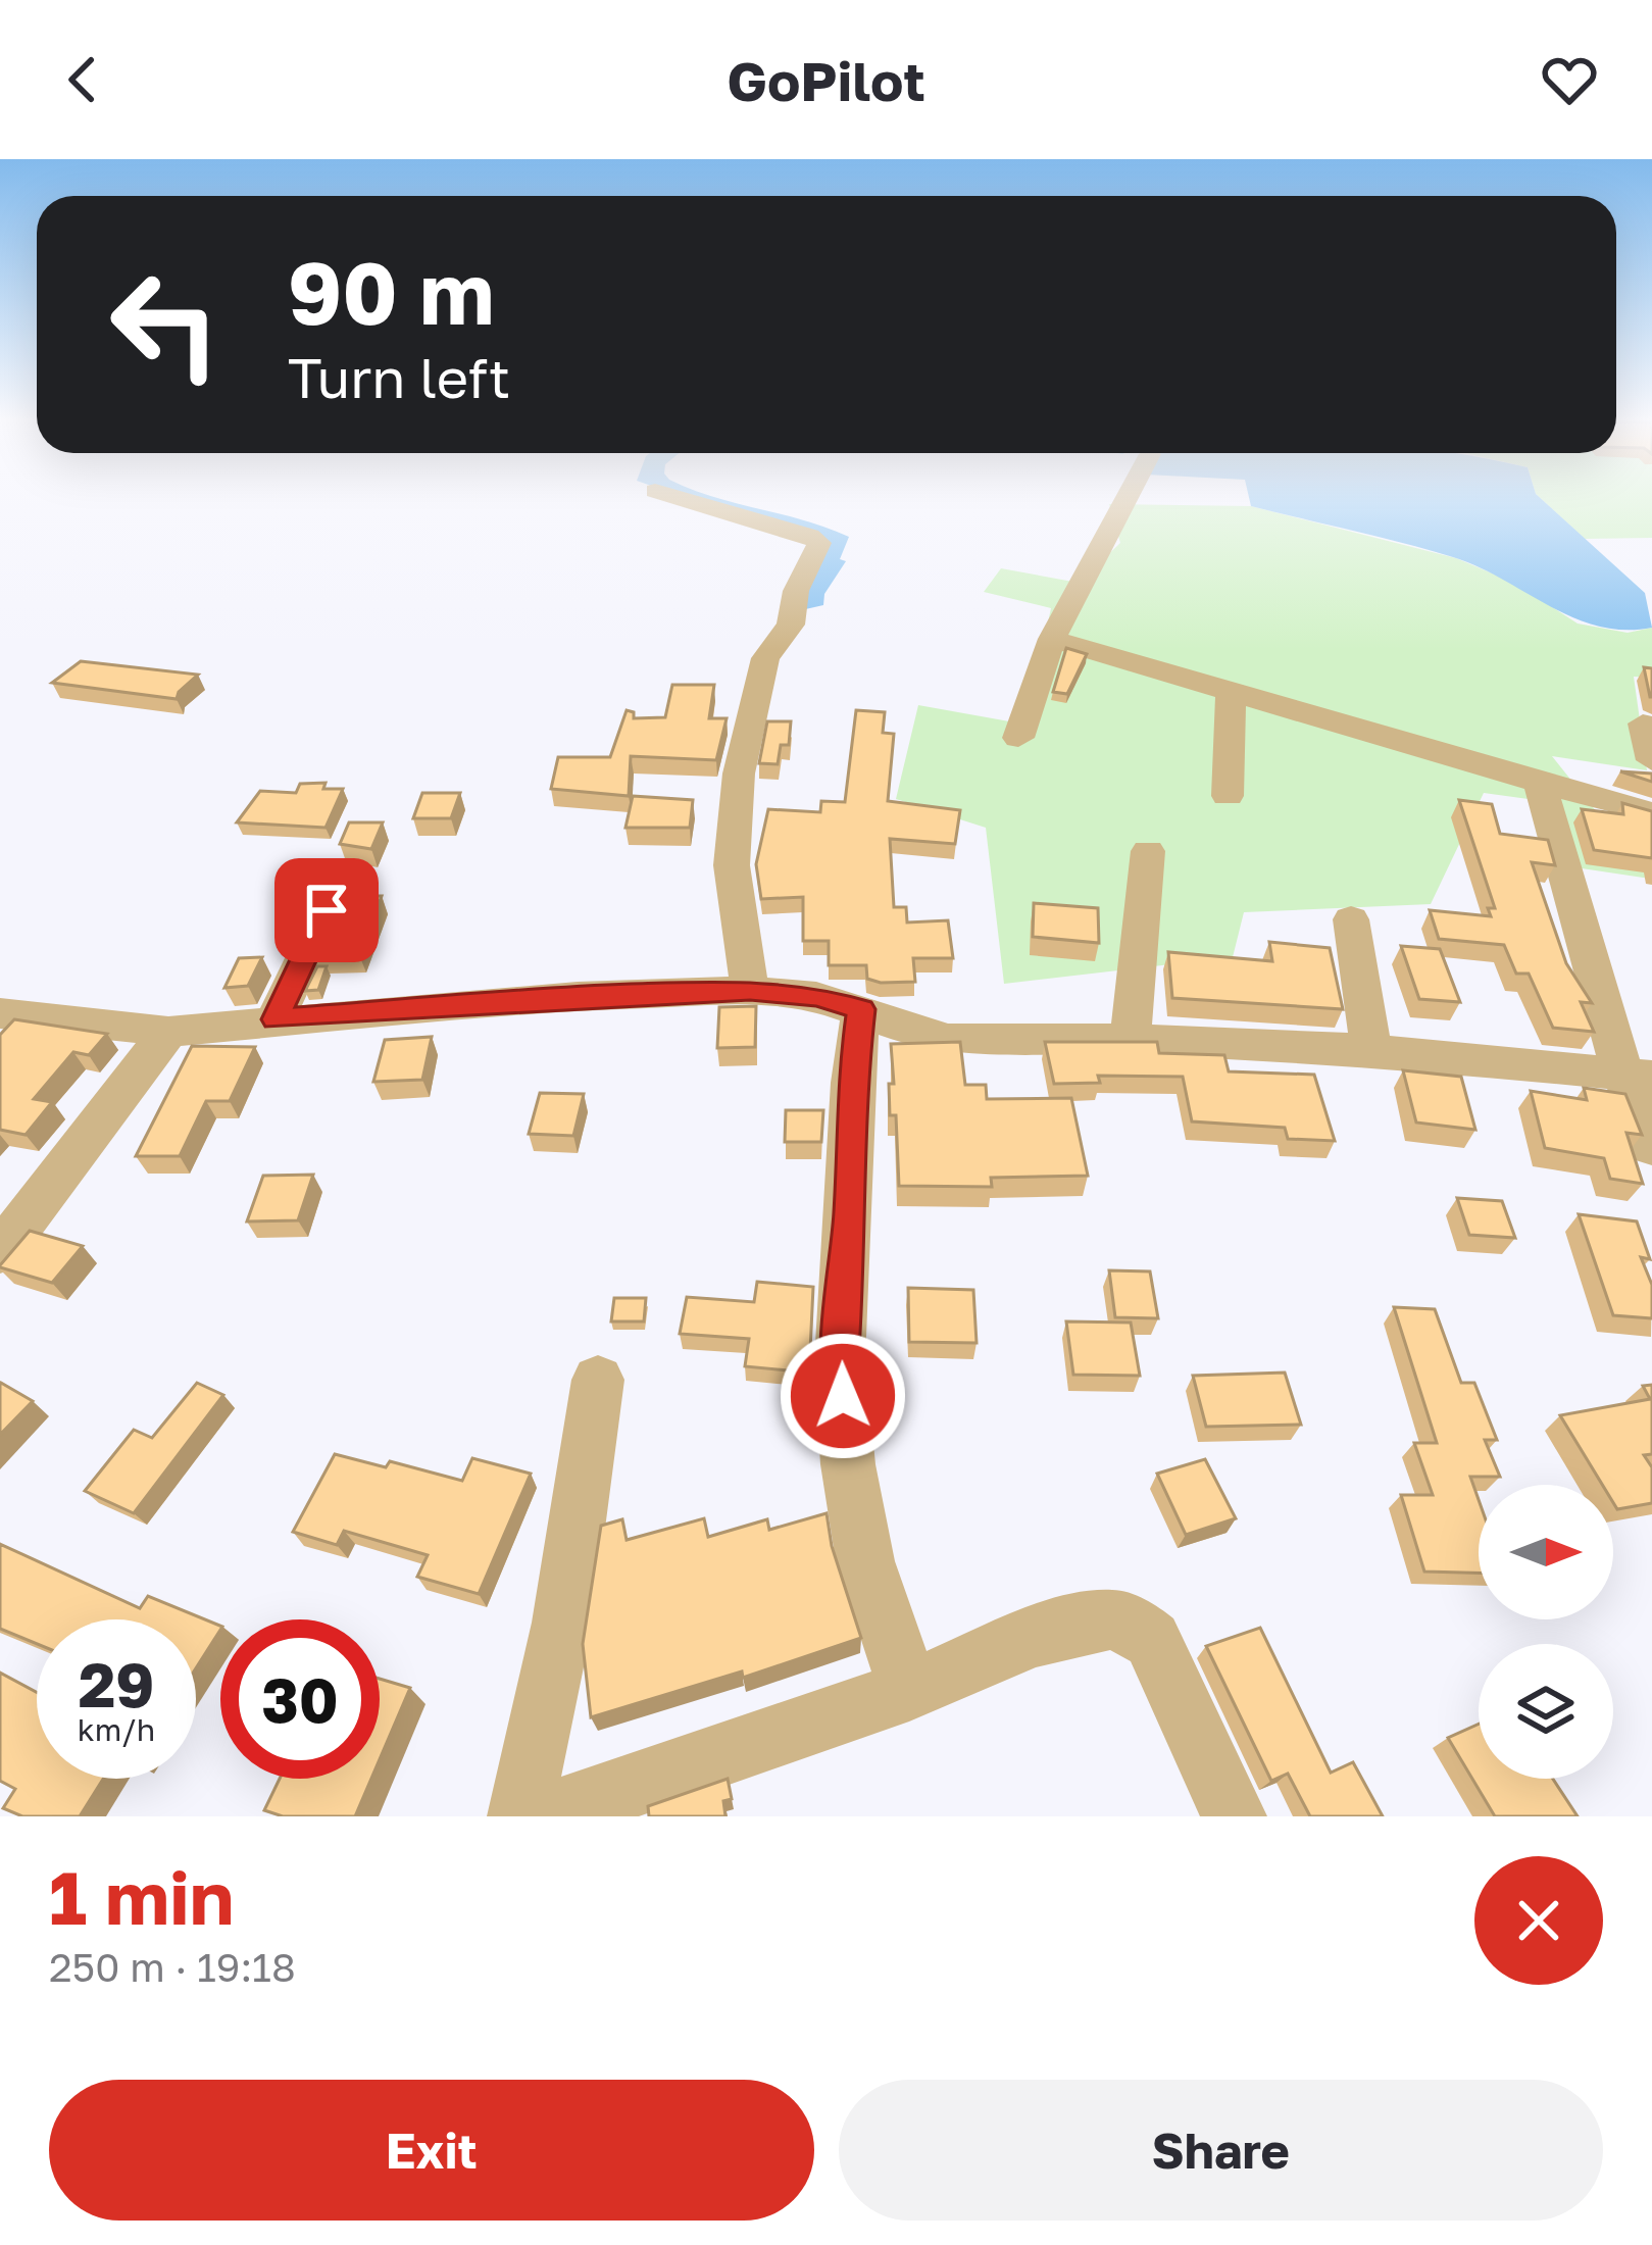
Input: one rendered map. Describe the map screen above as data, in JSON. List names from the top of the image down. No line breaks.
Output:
{"north":"right","page":{"header":"GoPilot","turn":["90 m","Turn left"],"speed":"29 km/h","limit":"30","heading":["1 min","250 m · 19:18"],"buttons":["Exit","Share"]}}
